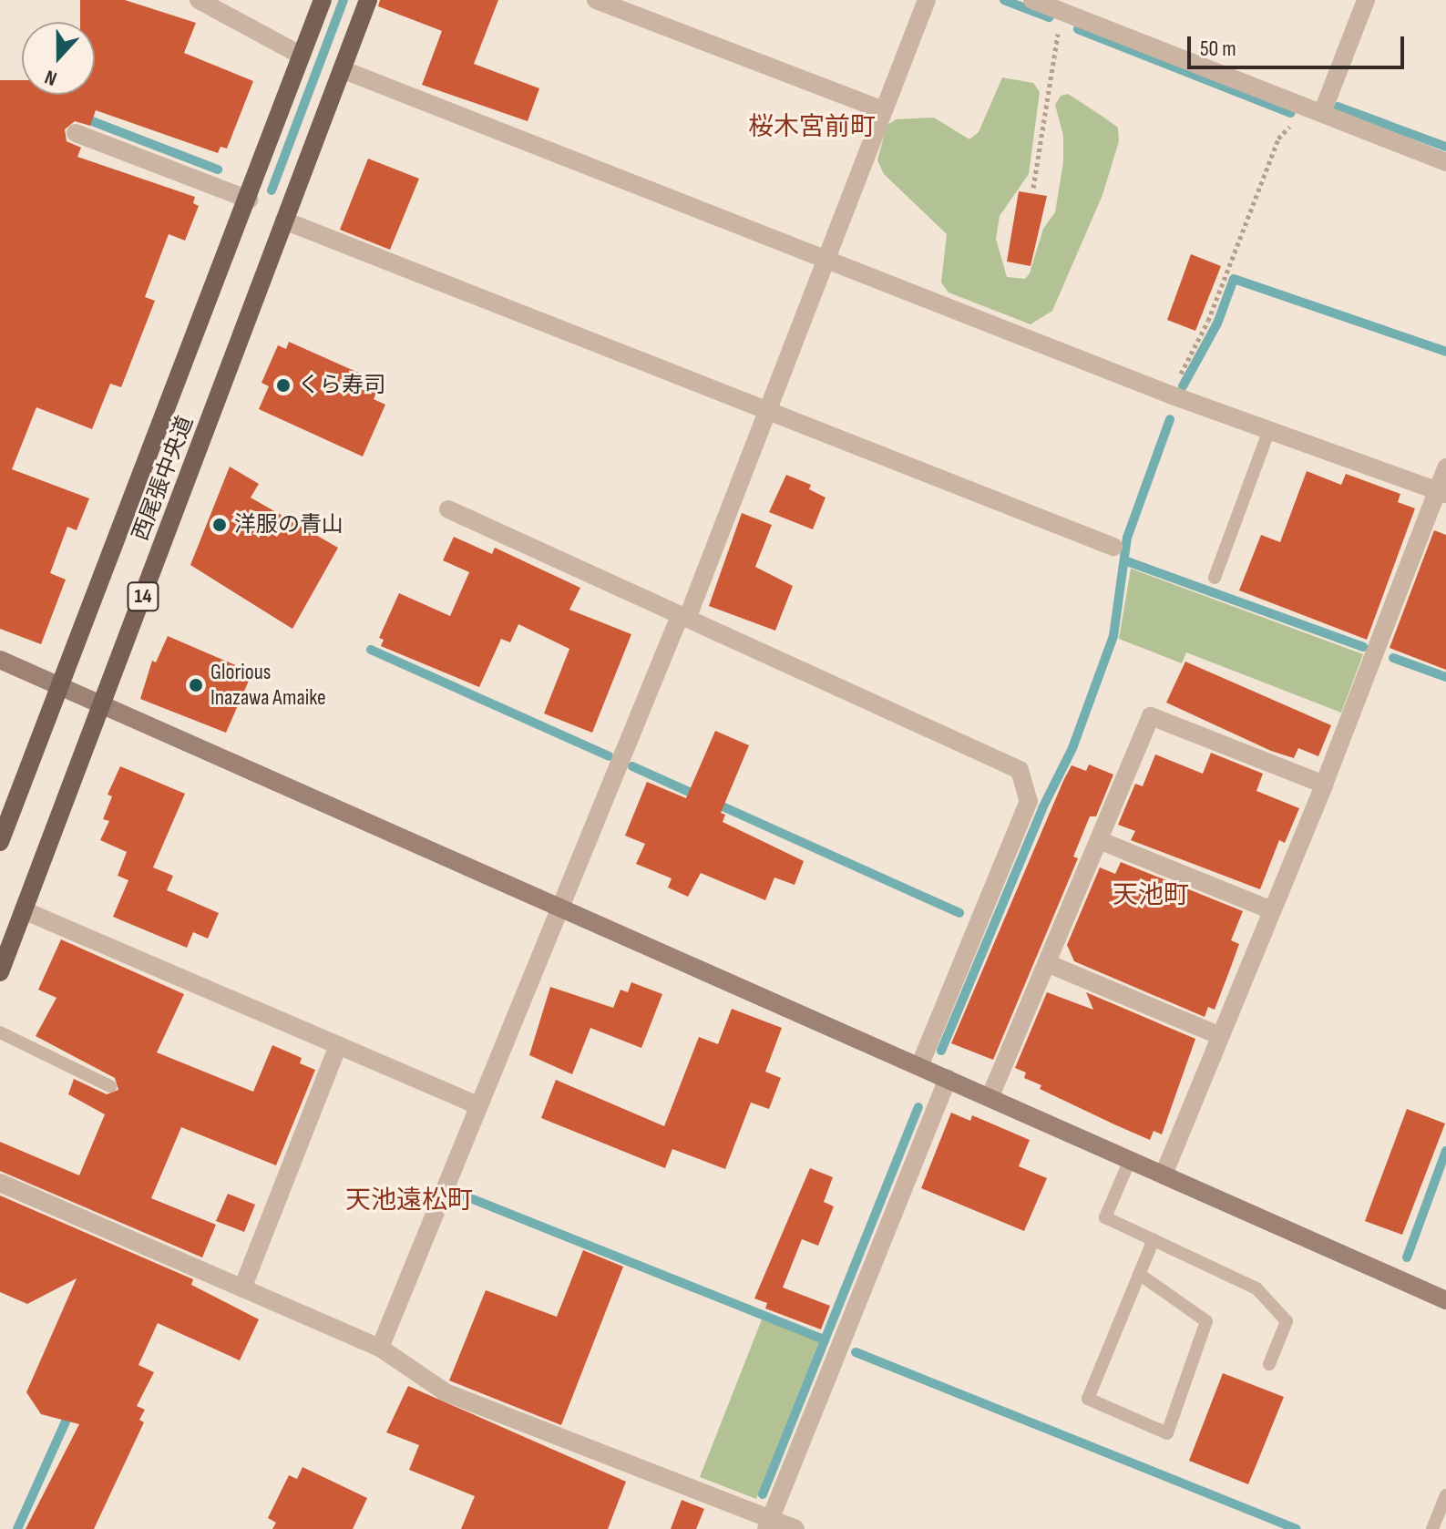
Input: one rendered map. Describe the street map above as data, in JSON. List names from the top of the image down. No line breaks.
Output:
{"streets":{"main road":["西尾張中央道","14"]},"districts":["桜木宮前町","天池町","天池遠松町"],"places":["くら寿司","洋服の青山","Glorious Inazawa Amaike"],"scale_bar":"50 m","north":"bottom"}
